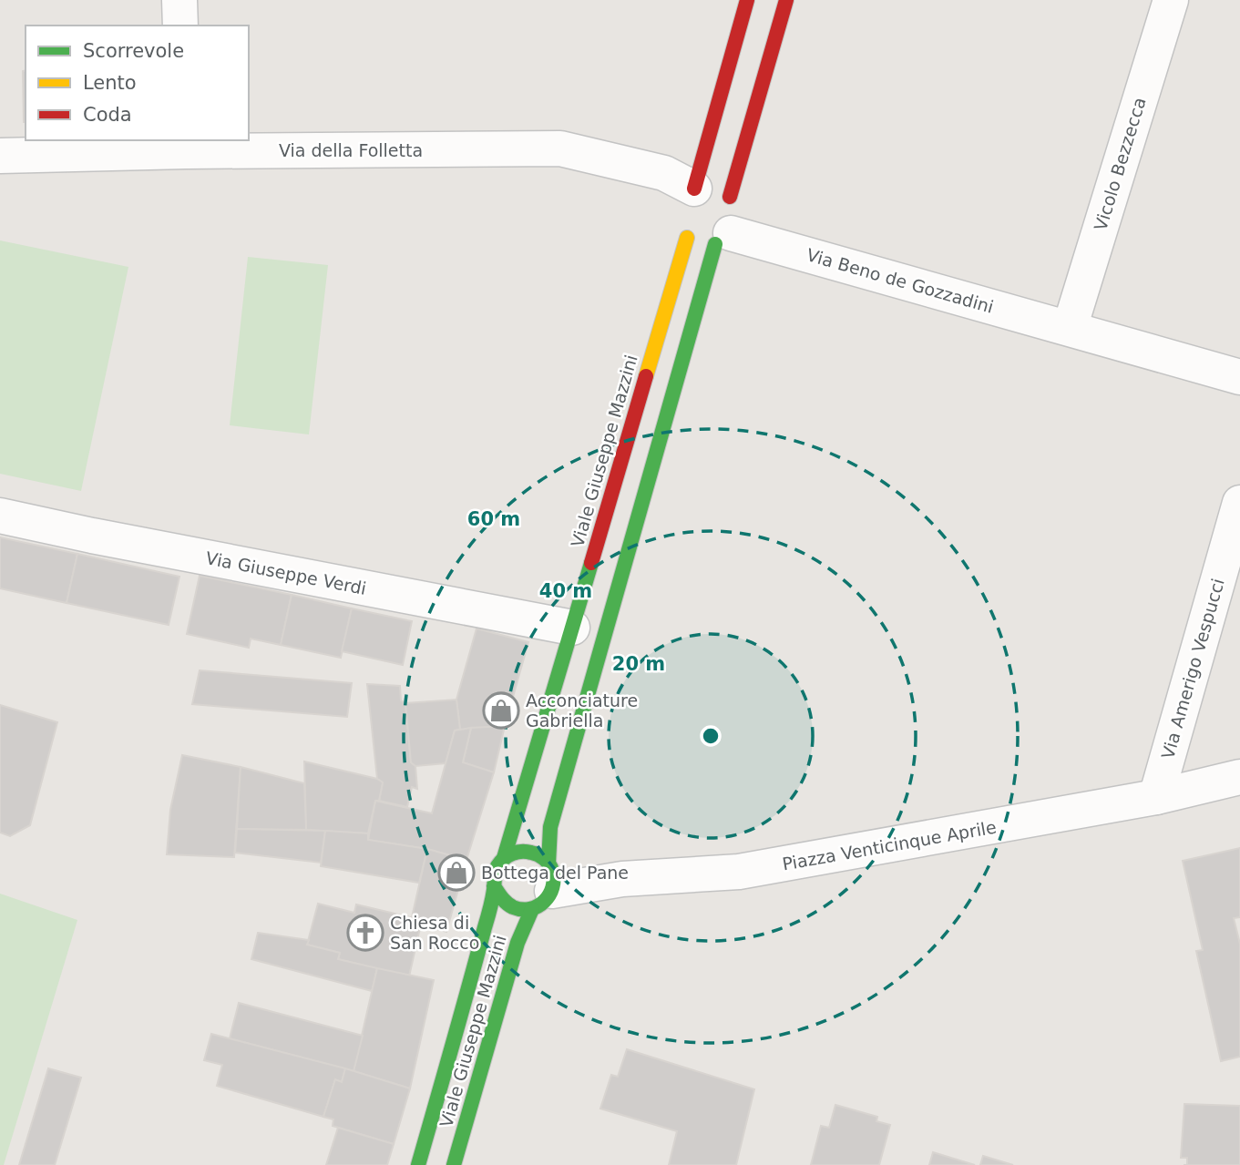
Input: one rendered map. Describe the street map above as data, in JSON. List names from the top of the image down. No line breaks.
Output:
{"streets":{"street":["Via della Folletta","Vicolo Bezzecca","Via Beno de Gozzadini","Viale Giuseppe Mazzini","Via Giuseppe Verdi","Via Amerigo Vespucci","Piazza Venticinque Aprile"]},"crossings":[["Vicolo Bezzecca","Via Beno de Gozzadini"],["Via Beno de Gozzadini","Viale Giuseppe Mazzini"],["Viale Giuseppe Mazzini","Via Giuseppe Verdi"],["Viale Giuseppe Mazzini","Piazza Venticinque Aprile"],["Via Amerigo Vespucci","Piazza Venticinque Aprile"]],"places":{"shop":["Acconciature Gabriella","Bottega del Pane"],"church":["Chiesa di San Rocco"]},"legend":["Scorrevole","Lento","Coda"],"rings":["60 m","40 m","20 m"]}
